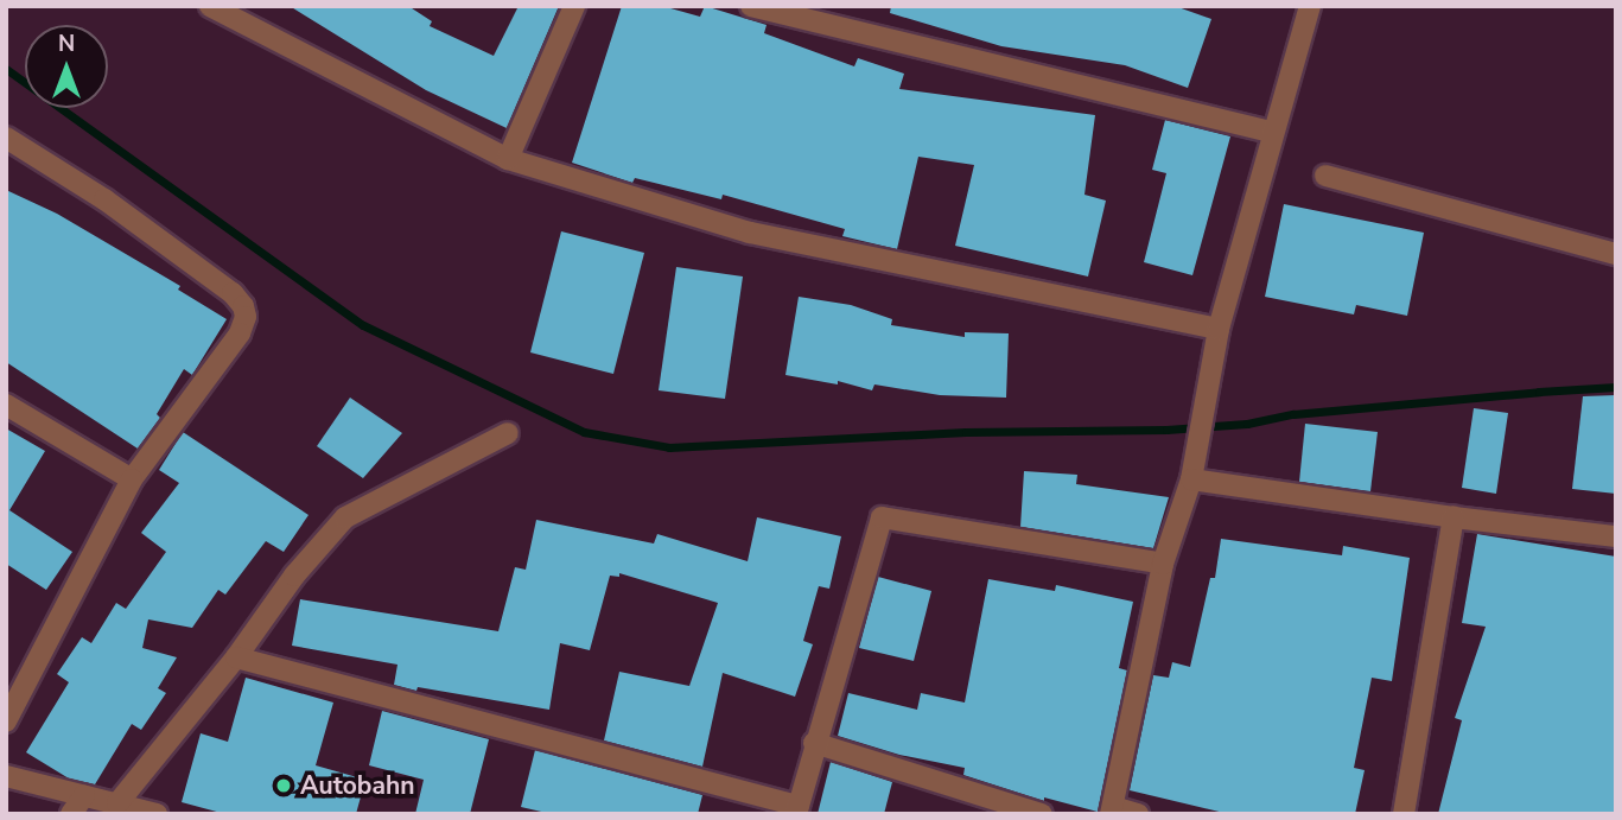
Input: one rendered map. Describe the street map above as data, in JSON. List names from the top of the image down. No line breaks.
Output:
{"places":["Autobahn"],"north":"top"}
